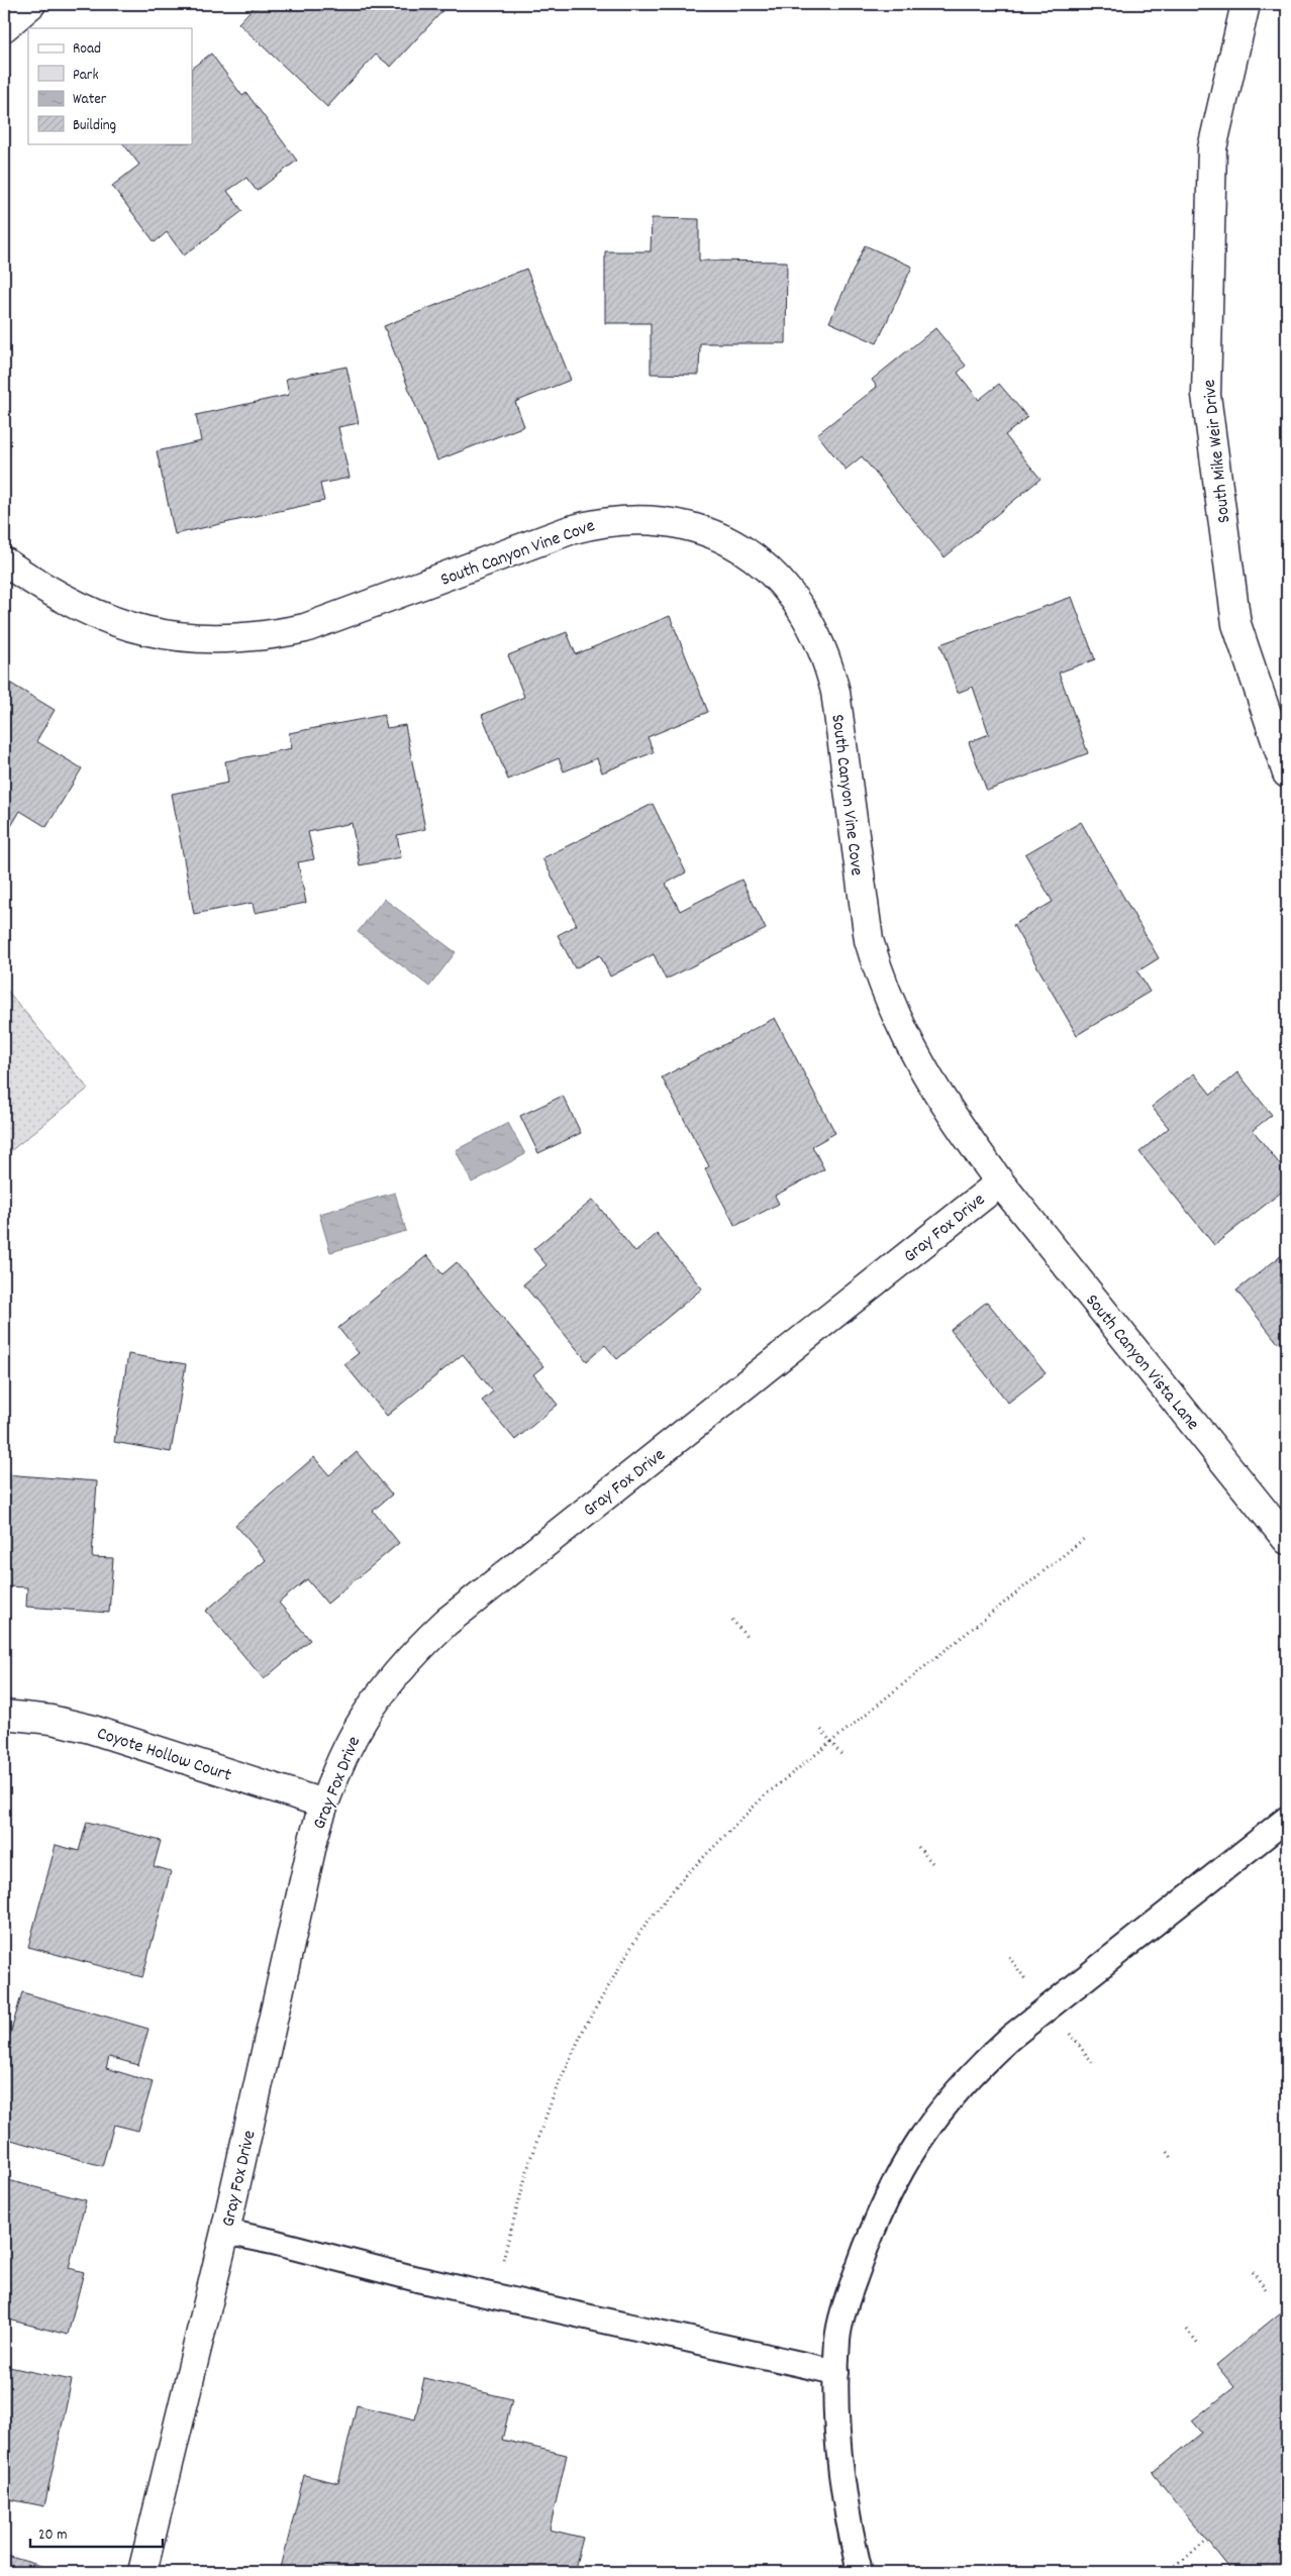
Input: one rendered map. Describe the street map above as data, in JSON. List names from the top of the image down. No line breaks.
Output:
{"streets":{"street":["South Mike Weir Drive","South Canyon Vine Cove","Gray Fox Drive","South Canyon Vista Lane","Coyote Hollow Court"]},"crossings":[["South Canyon Vine Cove","Gray Fox Drive"],["South Canyon Vine Cove","South Canyon Vista Lane"],["Gray Fox Drive","South Canyon Vista Lane"],["Gray Fox Drive","Coyote Hollow Court"]],"legend":["Road","Park","Water","Building"],"scale_bar":"20 m"}
